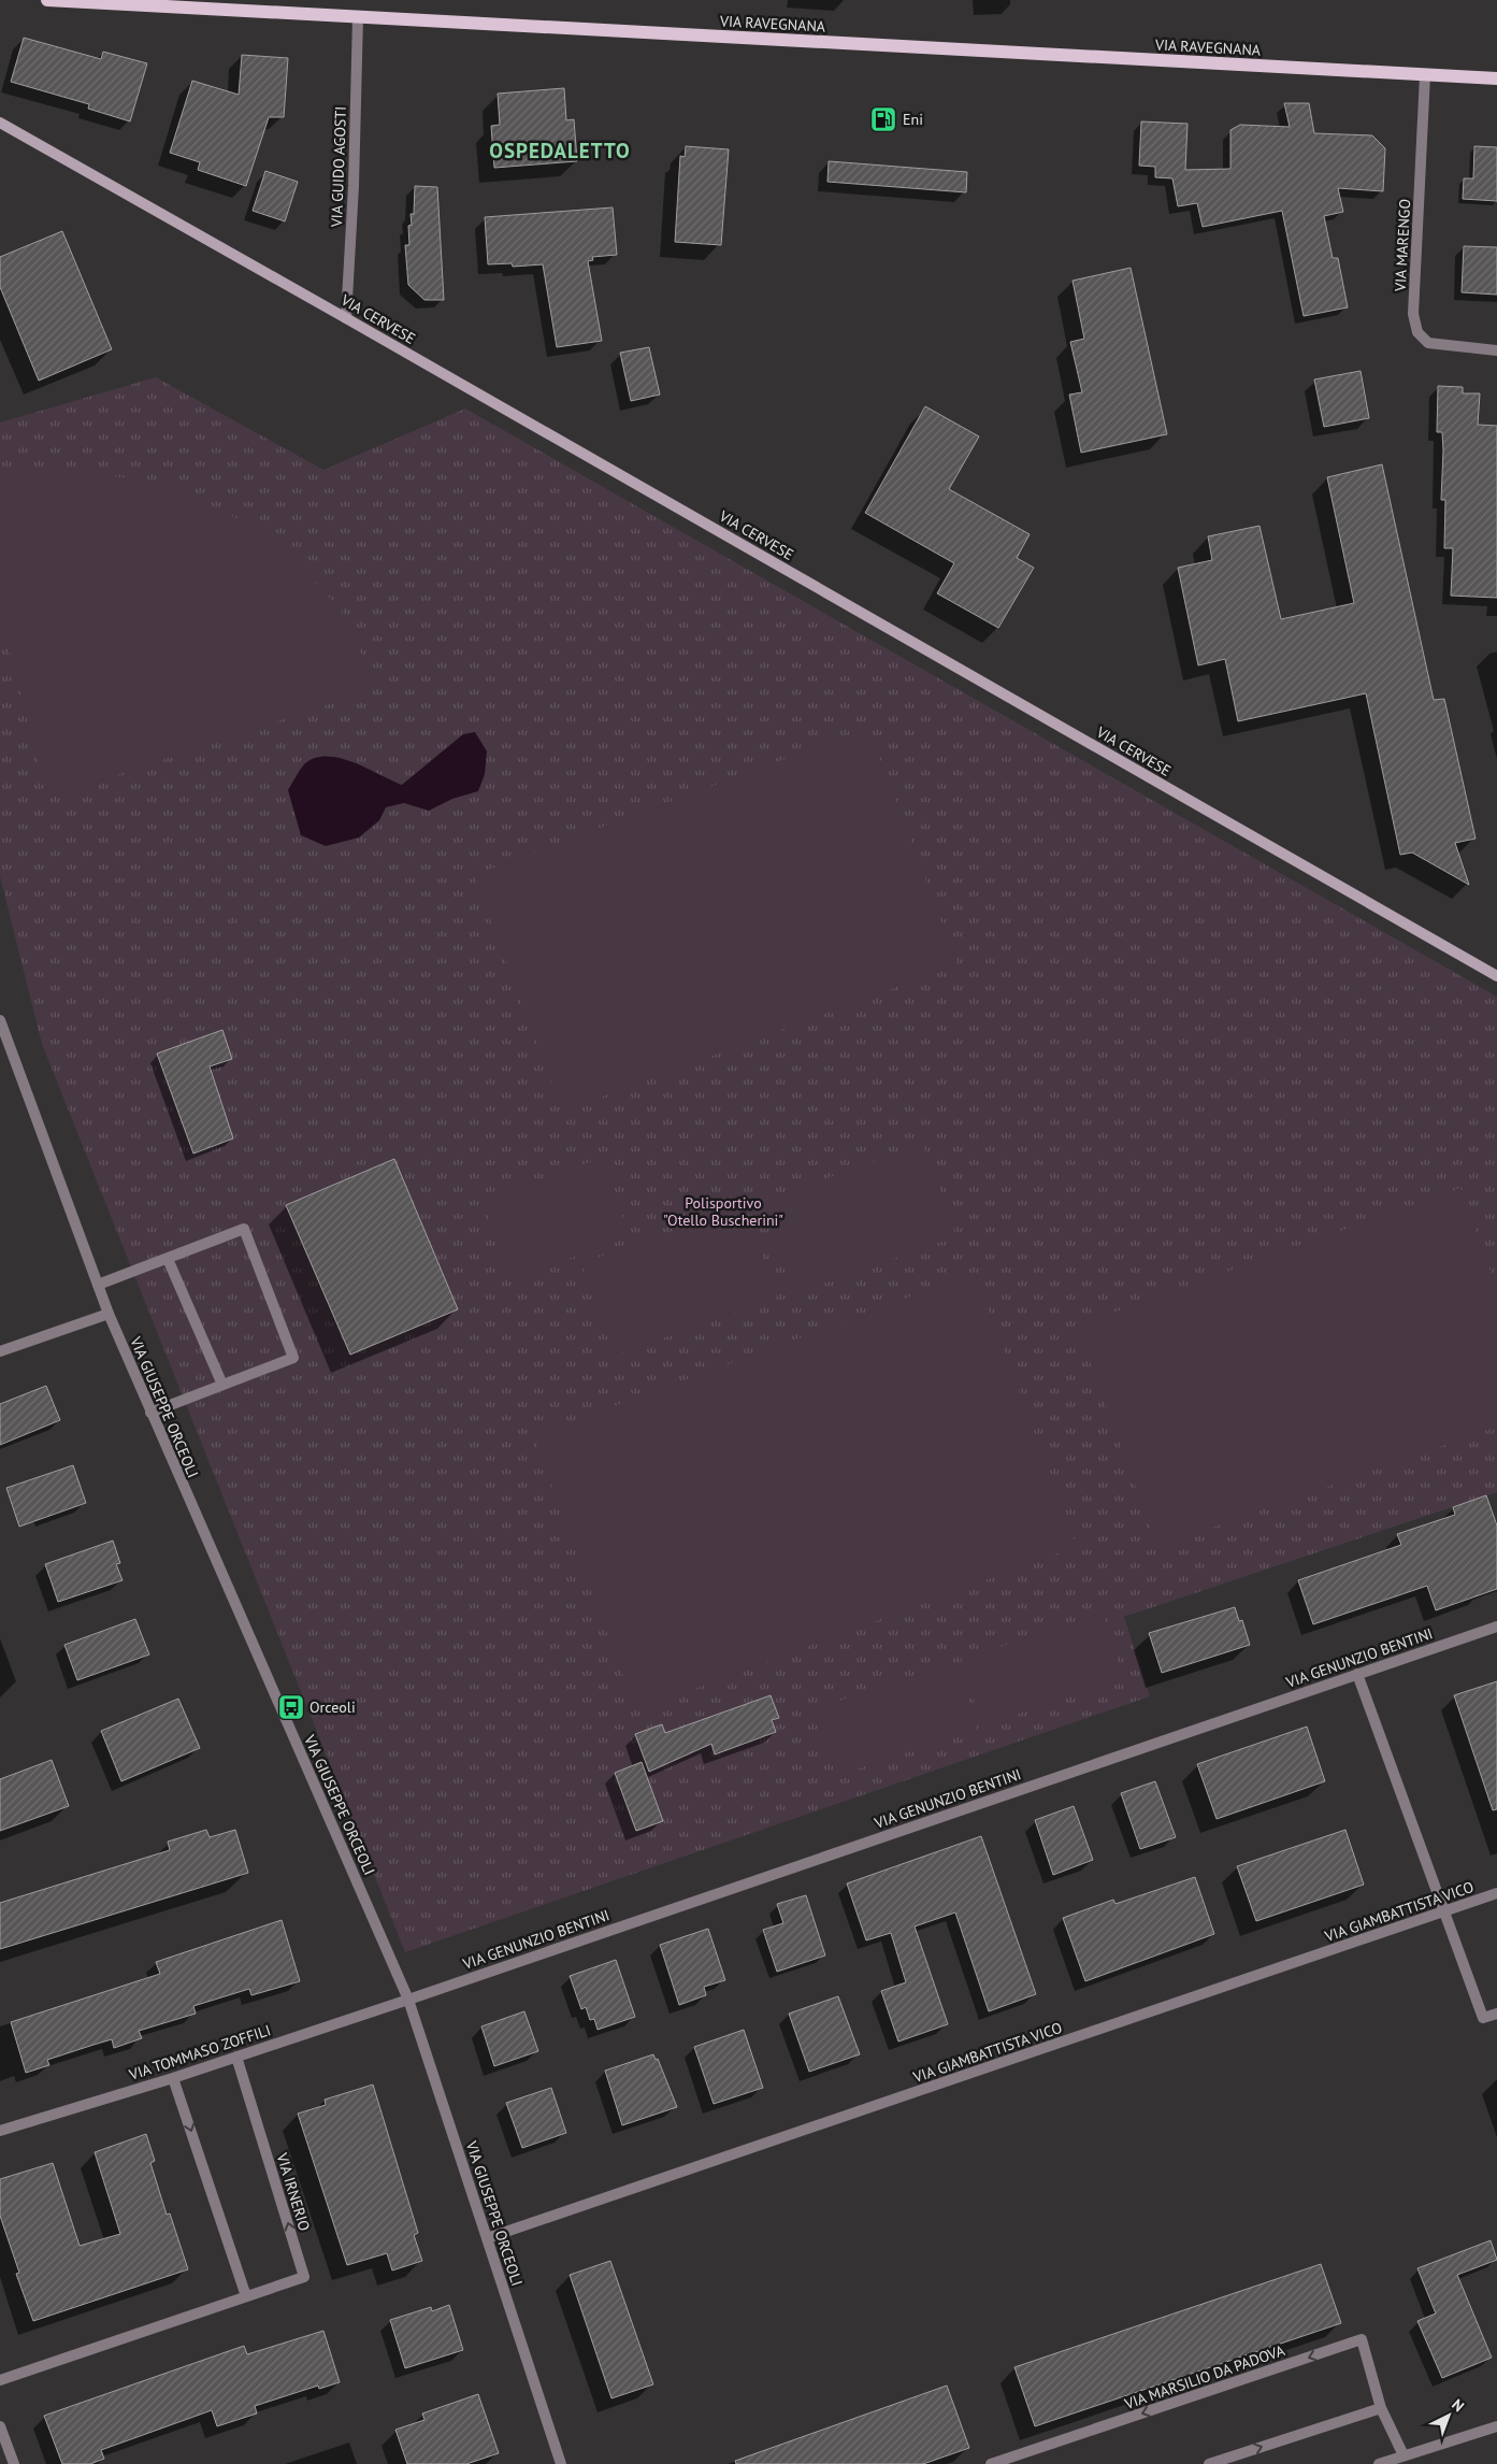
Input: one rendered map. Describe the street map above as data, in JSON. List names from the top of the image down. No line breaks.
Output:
{"streets":{"main road":["VIA RAVEGNANA","VIA CERVESE"],"street":["VIA GUIDO AGOSTI","VIA MARENGO","VIA GIUSEPPE ORCEOLI","VIA GENUNZIO BENTINI","VIA GIAMBATTISTA VICO","VIA TOMMASO ZOFFILI","VIA IRNERIO","VIA MARSILIO DA PADOVA"]},"crossings":[["VIA RAVEGNANA","VIA GUIDO AGOSTI"],["VIA RAVEGNANA","VIA MARENGO"],["VIA GUIDO AGOSTI","VIA CERVESE"],["VIA GIUSEPPE ORCEOLI","VIA GENUNZIO BENTINI"],["VIA GIUSEPPE ORCEOLI","VIA GIAMBATTISTA VICO"],["VIA GIUSEPPE ORCEOLI","VIA TOMMASO ZOFFILI"],["VIA GENUNZIO BENTINI","VIA TOMMASO ZOFFILI"],["VIA TOMMASO ZOFFILI","VIA IRNERIO"]],"districts":["OSPEDALETTO"],"parks":["Polisportivo \"Otello Buscherini\""],"places":{"fuel station":["Eni"],"bus stop":["Orceoli"]},"north":"top right"}
